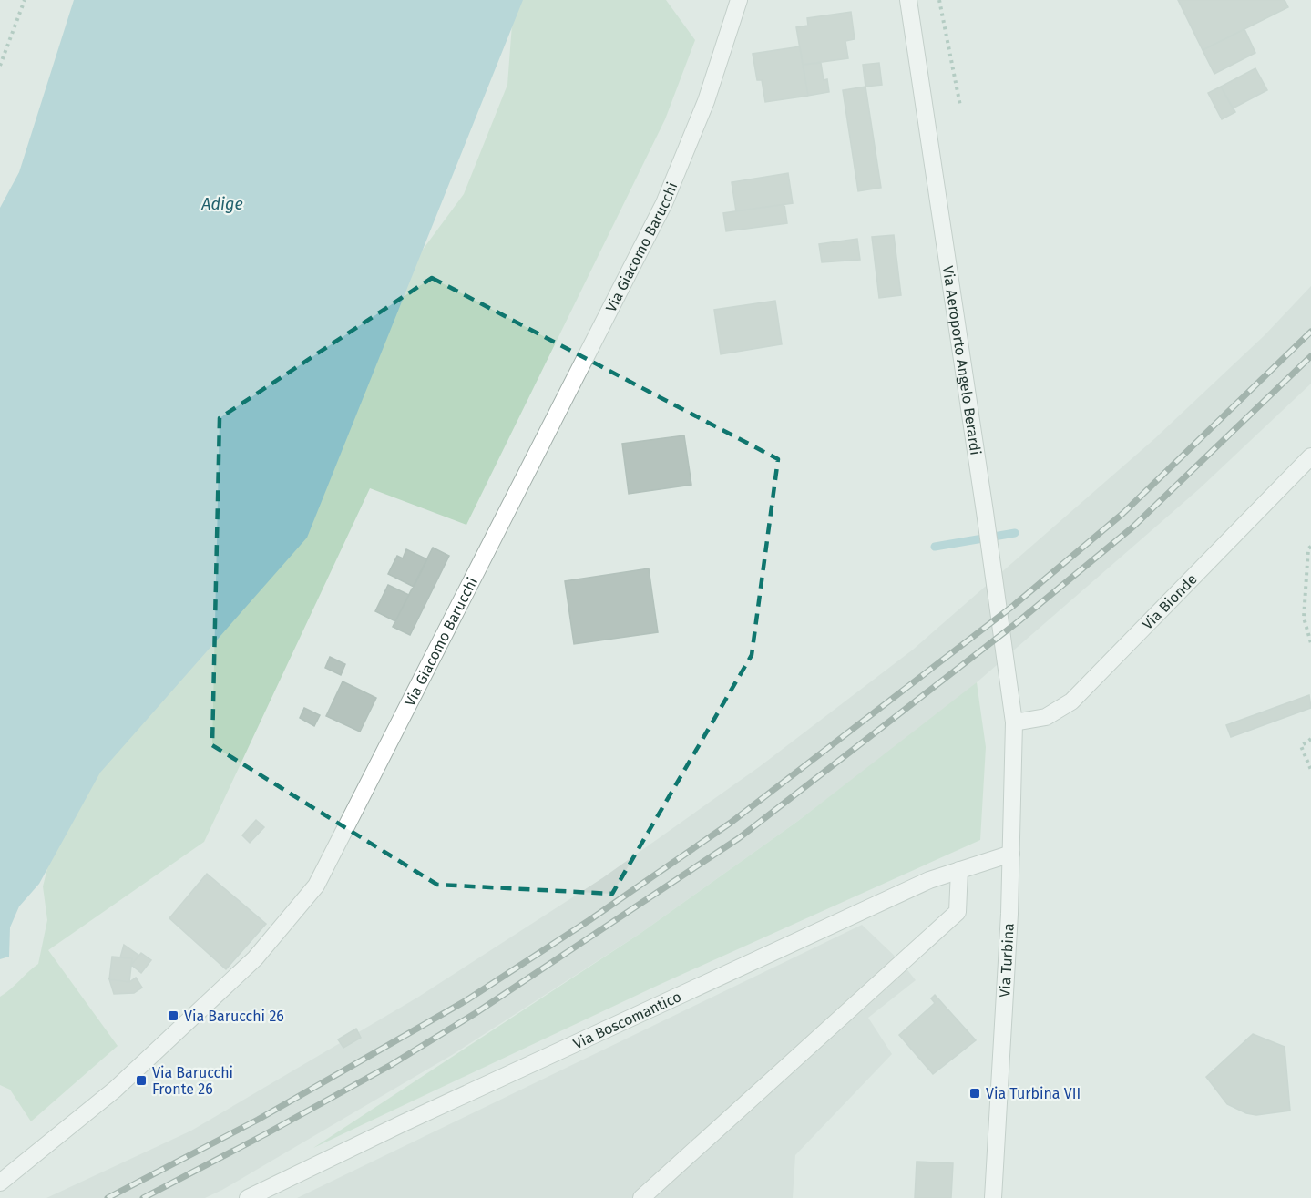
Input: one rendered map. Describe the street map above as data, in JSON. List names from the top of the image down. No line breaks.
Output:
{"streets":{"street":["Via Giacomo Barucchi","Via Aeroporto Angelo Berardi","Via Bionde","Via Turbina","Via Boscomantico"]},"crossings":[["Via Aeroporto Angelo Berardi","Via Bionde"],["Via Aeroporto Angelo Berardi","Via Turbina"],["Via Bionde","Via Turbina"],["Via Turbina","Via Boscomantico"]],"water":["Adige"],"places":{"transit":["Via Barucchi 26","Via Barucchi Fronte 26","Via Turbina VII"]}}
